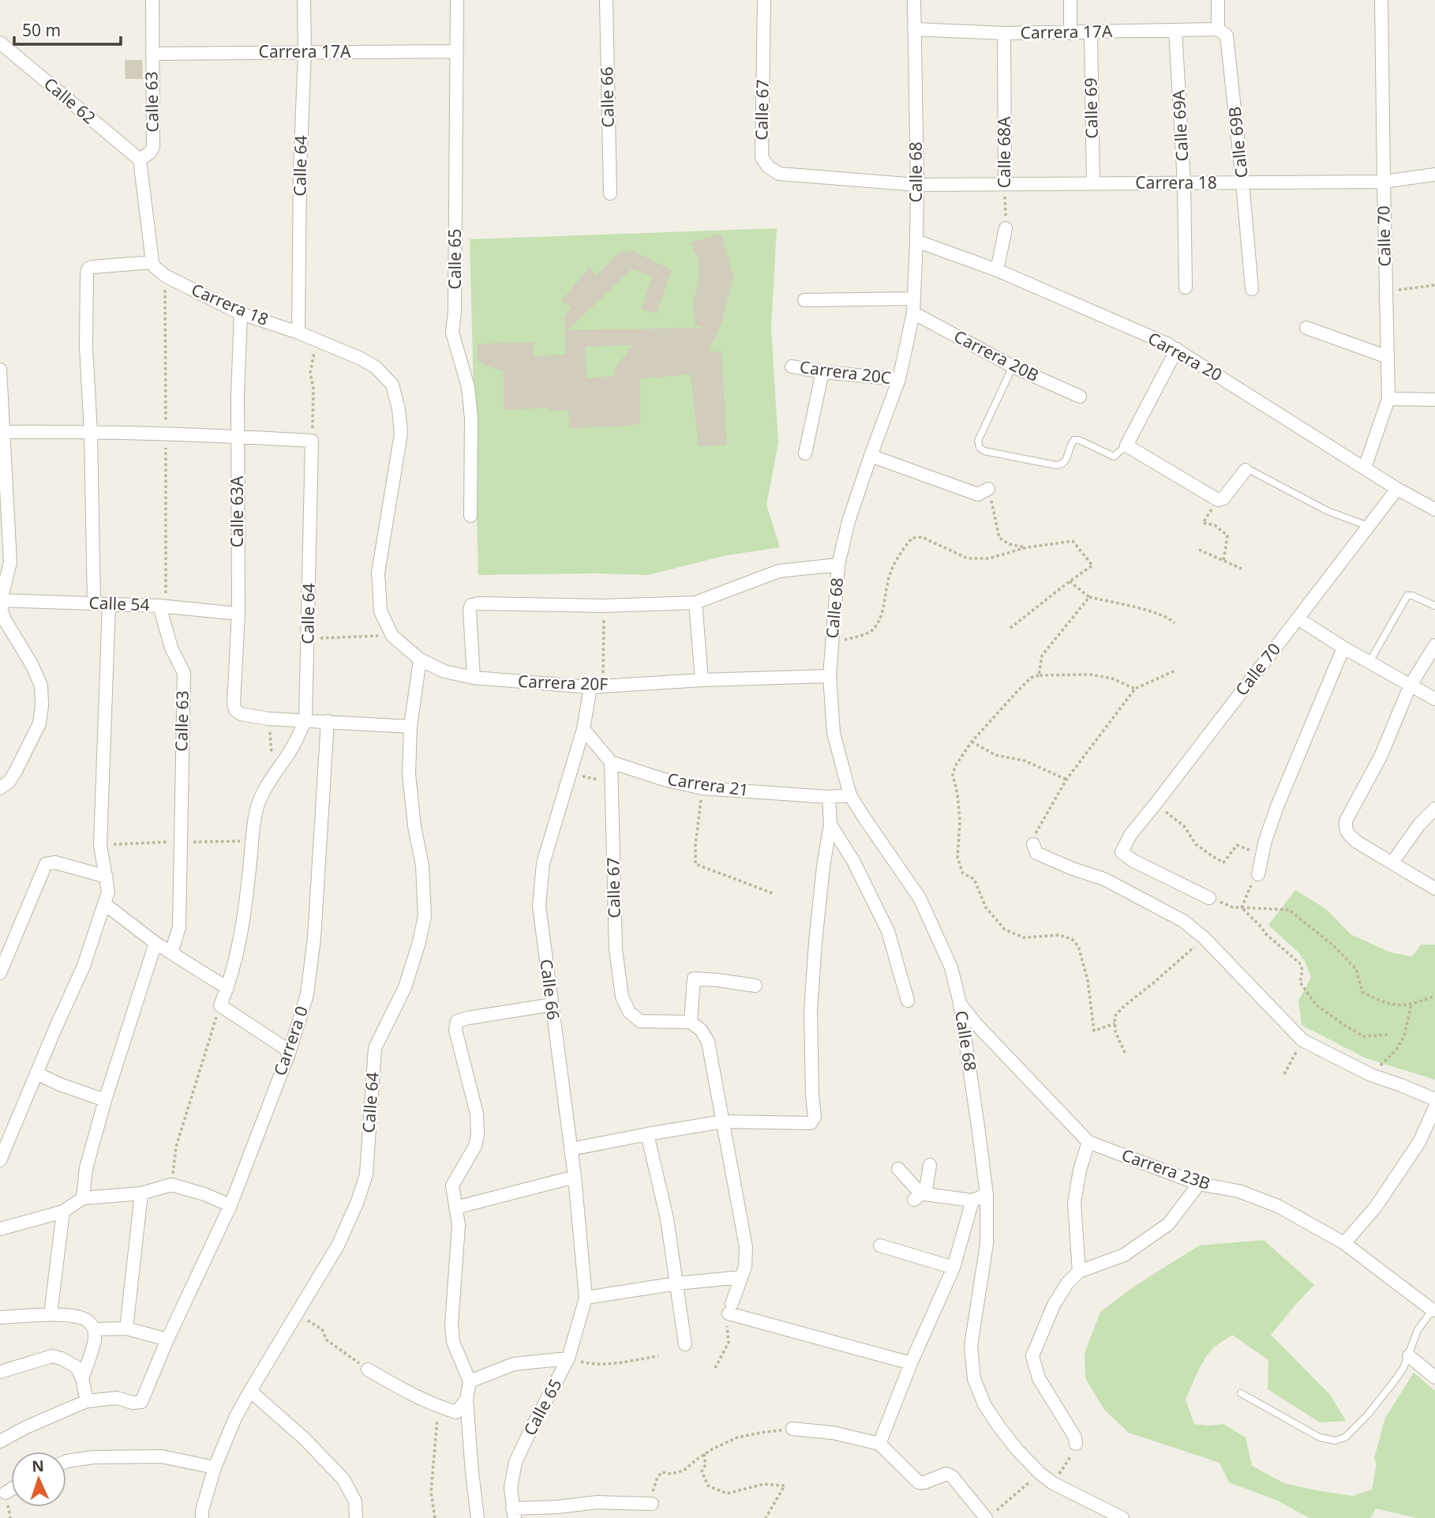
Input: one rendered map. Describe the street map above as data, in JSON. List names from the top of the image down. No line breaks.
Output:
{"streets":{"street":["Carrera 17A","Calle 66","Calle 62","Calle 63","Calle 69","Calle 67","Calle 69A","Calle 69B","Calle 68A","Calle 64","Calle 68","Carrera 18","Calle 70","Calle 65","Carrera 20B","Carrera 20","Carrera 20C","Calle 63A","Calle 54","Carrera 20F","Carrera 21","Carrera 0","Carrera 23B"]},"crossings":[["Carrera 17A","Calle 63"],["Carrera 17A","Calle 69"],["Carrera 17A","Calle 69A"],["Carrera 17A","Calle 69B"],["Carrera 17A","Calle 68A"],["Carrera 17A","Calle 64"],["Carrera 17A","Calle 68"],["Carrera 17A","Calle 65"],["Calle 66","Calle 65"],["Calle 66","Carrera 20F"],["Calle 62","Calle 63"],["Calle 63","Calle 54"],["Calle 69","Carrera 18"],["Calle 67","Calle 68"],["Calle 67","Carrera 18"],["Calle 67","Carrera 21"],["Calle 69A","Carrera 18"],["Calle 69B","Carrera 18"],["Calle 68A","Carrera 18"],["Calle 64","Carrera 18"],["Calle 64","Carrera 20F"],["Calle 68","Carrera 18"],["Calle 68","Carrera 20B"],["Calle 68","Carrera 20"],["Calle 68","Carrera 20C"],["Calle 68","Carrera 20F"],["Calle 68","Carrera 21"],["Calle 68","Carrera 23B"],["Carrera 18","Calle 70"],["Carrera 18","Calle 63A"],["Carrera 18","Carrera 20F"],["Calle 70","Carrera 20"],["Calle 63A","Calle 54"]],"scale_bar":"50 m","north":"top"}
